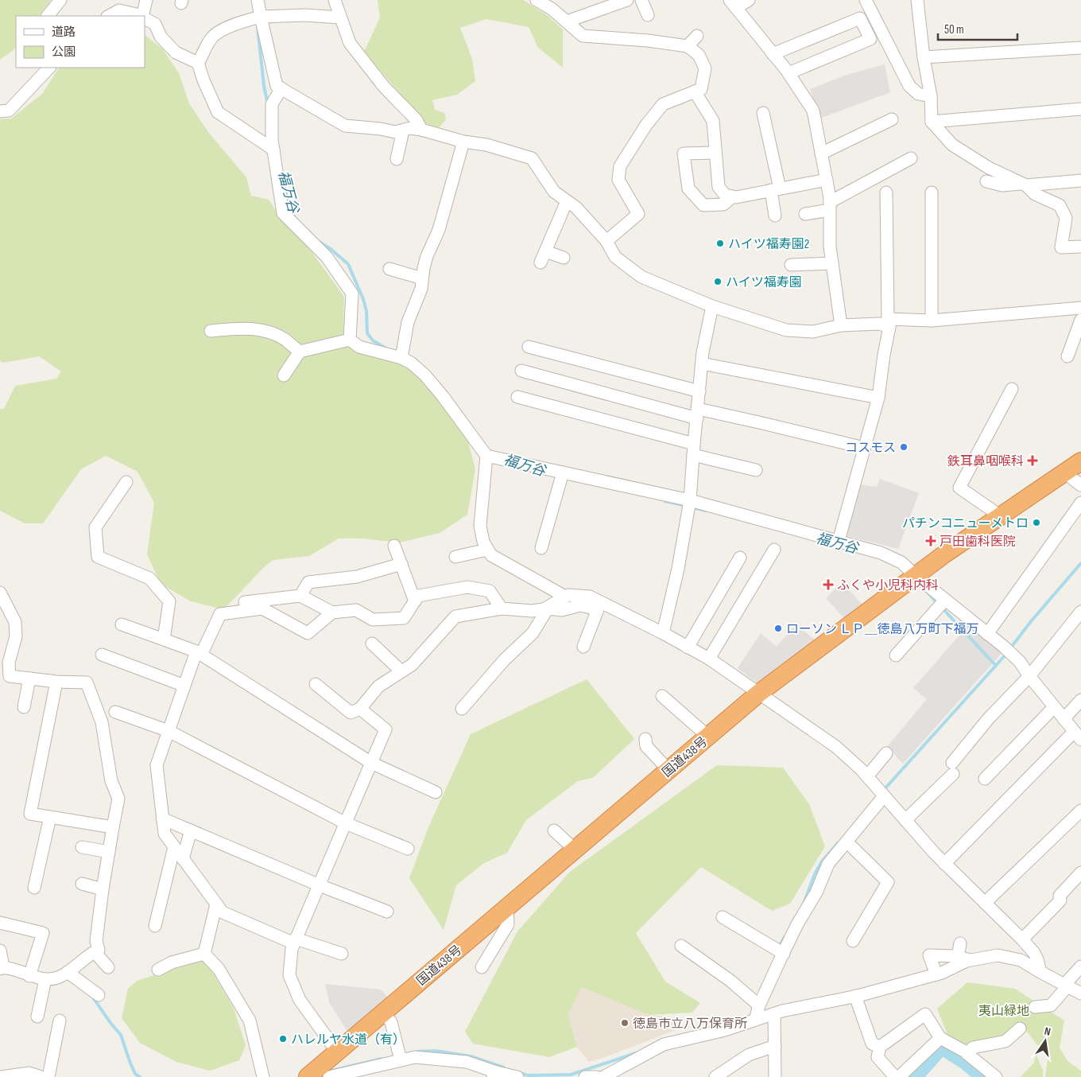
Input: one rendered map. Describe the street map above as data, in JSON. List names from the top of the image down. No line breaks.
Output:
{"streets":{"highway":["国道438号"]},"water":["福万谷"],"parks":["夷山緑地"],"places":{"other":["ハイツ福寿園2","ハイツ福寿園","コスモス","パチンコニューメトロ","ローソン ＬＰ＿徳島八万町下福万","徳島市立八万保育所","ハレルヤ水道（有）"],"health":["鉄耳鼻咽喉科","戸田歯科医院","ふくや小児科内科"]},"legend":["道路","公園"],"scale_bar":"50 m","north":"top"}
